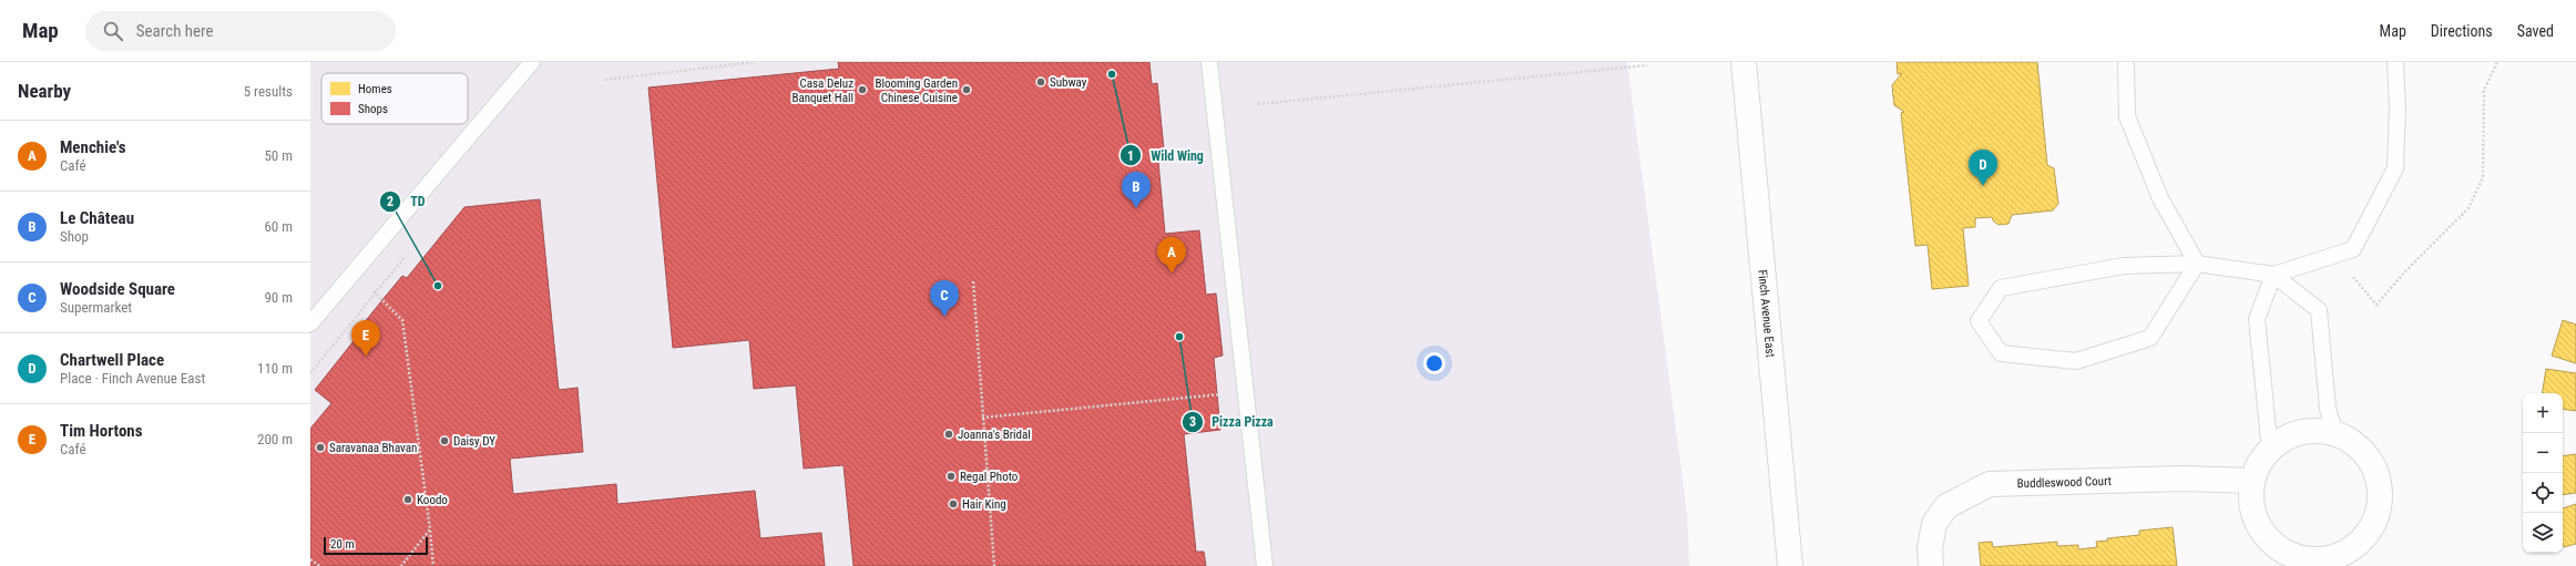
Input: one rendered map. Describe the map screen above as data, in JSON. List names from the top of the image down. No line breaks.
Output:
{"streets":{"street":["Finch Avenue East","Buddleswood Court"]},"places":["Wild Wing","Subway","Casa Deluz Banquet Hall","Blooming Garden Chinese Cuisine","TD","Pizza Pizza","Joanna's Bridal","Daisy DY","Saravanaa Bhavan","Regal Photo","Koodo","Hair King"],"legend":["Homes","Shops"],"scale_bar":"20 m","page":{"header":"Map","search":"Search here","nav":["Map","Directions","Saved"],"heading":["Nearby","5 results"],"list":[{"mark":"A","name":"Menchie's","note":"Café","value":"50 m"},{"mark":"B","name":"Le Château","note":"Shop","value":"60 m"},{"mark":"C","name":"Woodside Square","note":"Supermarket","value":"90 m"},{"mark":"D","name":"Chartwell Place","note":"Place · Finch Avenue East","value":"110 m"},{"mark":"E","name":"Tim Hortons","note":"Café","value":"200 m"}],"pins":["D","B","A","C","E"],"map_buttons":["+","−"],"scale":"20 m"}}
